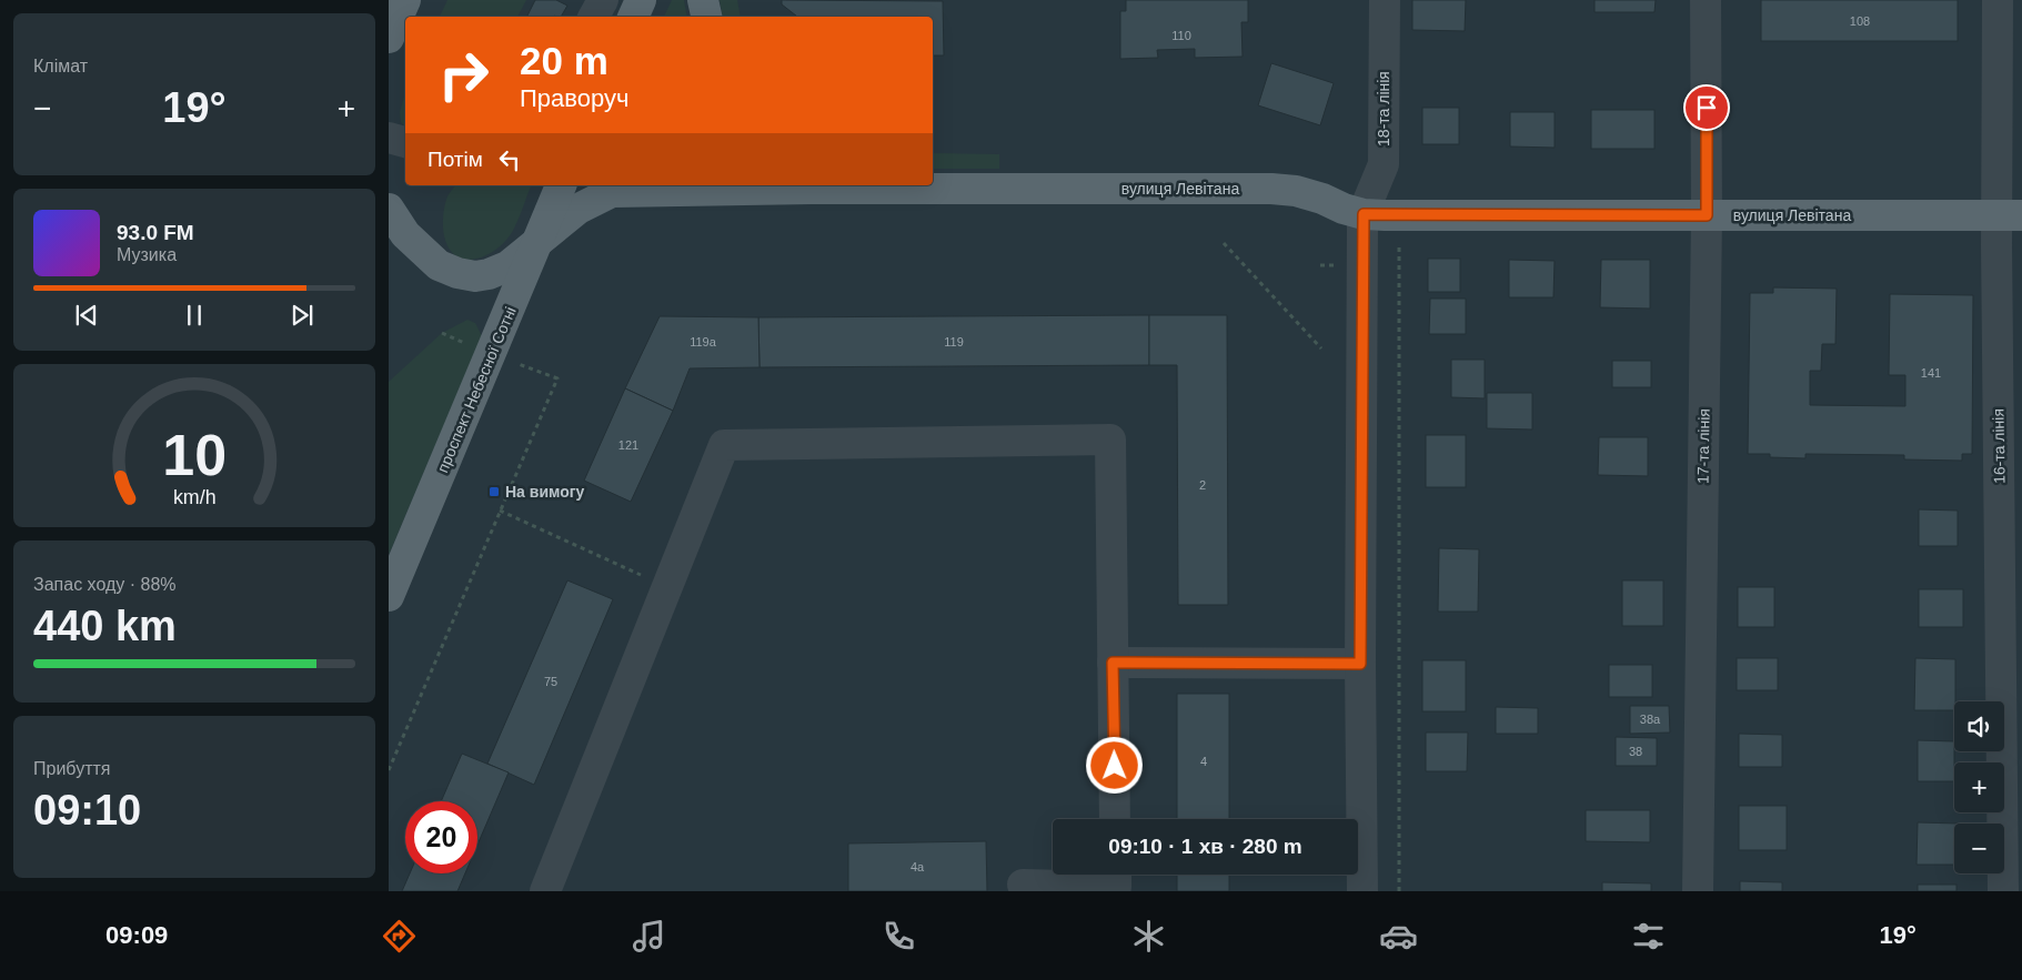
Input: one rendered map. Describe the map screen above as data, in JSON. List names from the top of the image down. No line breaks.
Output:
{"streets":{"main road":["вулиця Левітана","проспект Небесної Сотні"],"street":["18-та лінія","17-та лінія","16-та лінія"]},"crossings":[["18-та лінія","вулиця Левітана"],["вулиця Левітана","проспект Небесної Сотні"],["вулиця Левітана","17-та лінія"],["вулиця Левітана","16-та лінія"]],"places":{"transit":["На вимогу"]},"house_numbers":["108","110","119а","119","141","121","2","75","38а","38","4","4а"],"page":{"tile":["Клімат",["Запас ходу · 88%","440 km"],["Прибуття","09:10"]],"turn":["20 m","Праворуч"],"heat":["−","19°","+"],"then":"Потім","song":["93.0 FM","Музика"],"map_buttons":["+","−"],"limit":"20","trip":"09:10 · 1 хв · 280 m","tabs":["09:09","19°"],"gauge":["10","km/h"]}}
